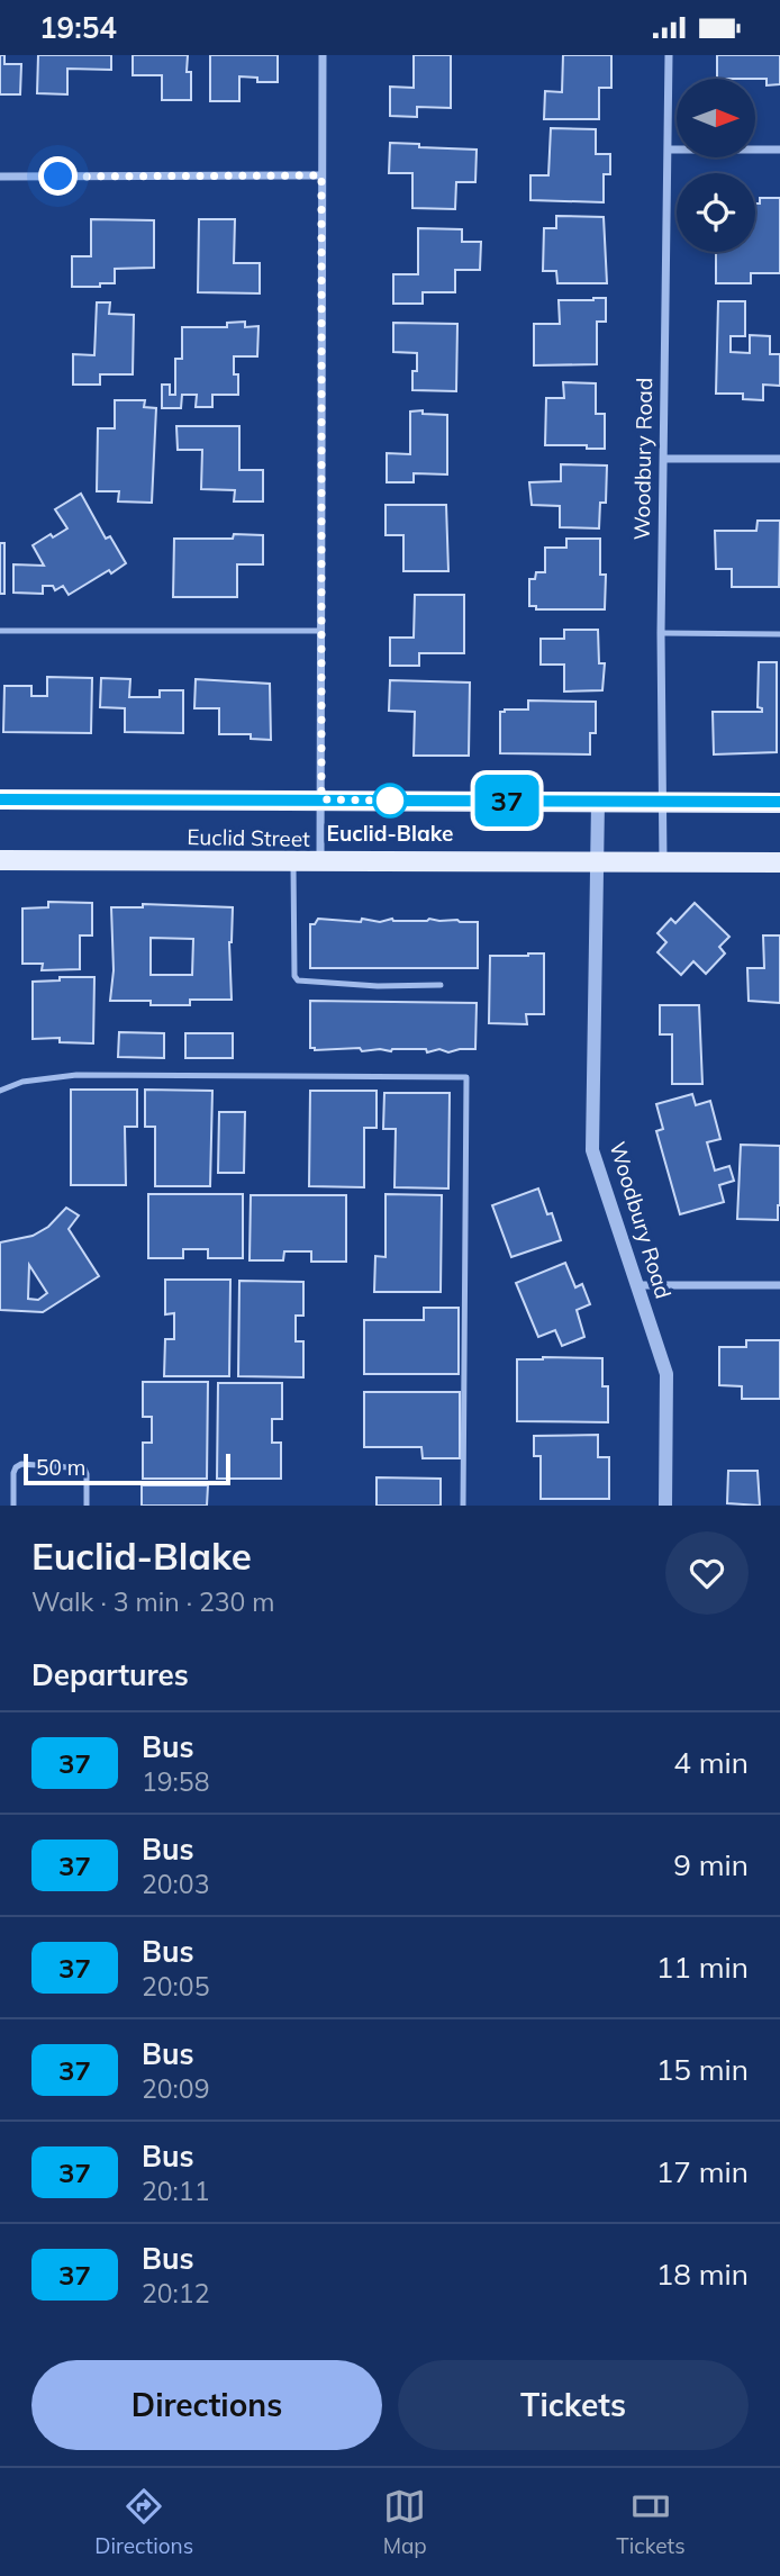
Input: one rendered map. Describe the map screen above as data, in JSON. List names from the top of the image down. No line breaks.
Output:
{"streets":{"main road":["Euclid Street"],"street":["Woodbury Road"]},"crossings":[["Woodbury Road","Euclid Street"]],"places":["Euclid-Blake"],"lines":["bus line 37"],"scale_bar":"50 m","north":"right","page":{"status":"19:54","on_map":"37","scale":"50 m","heading":[["Euclid-Blake","Walk · 3 min · 230 m"],"Departures"],"list":[{"mark":"37","name":"Bus","note":"19:58","value":"4 min"},{"mark":"37","name":"Bus","note":"20:03","value":"9 min"},{"mark":"37","name":"Bus","note":"20:05","value":"11 min"},{"mark":"37","name":"Bus","note":"20:09","value":"15 min"},{"mark":"37","name":"Bus","note":"20:11","value":"17 min"},{"mark":"37","name":"Bus","note":"20:12","value":"18 min"}],"buttons":["Directions","Tickets"],"tabs":["Directions","Map","Tickets"]}}
